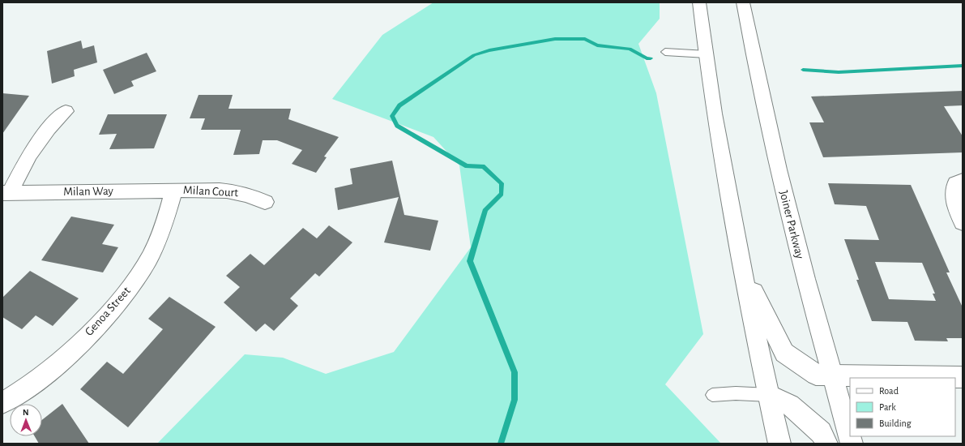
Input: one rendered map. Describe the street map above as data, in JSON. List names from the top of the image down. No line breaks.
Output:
{"streets":{"main road":["Milan Way","Milan Court","Joiner Parkway","Genoa Street"]},"crossings":[["Milan Way","Milan Court"],["Milan Way","Genoa Street"],["Milan Court","Genoa Street"]],"legend":["Road","Park","Building"],"north":"top"}
